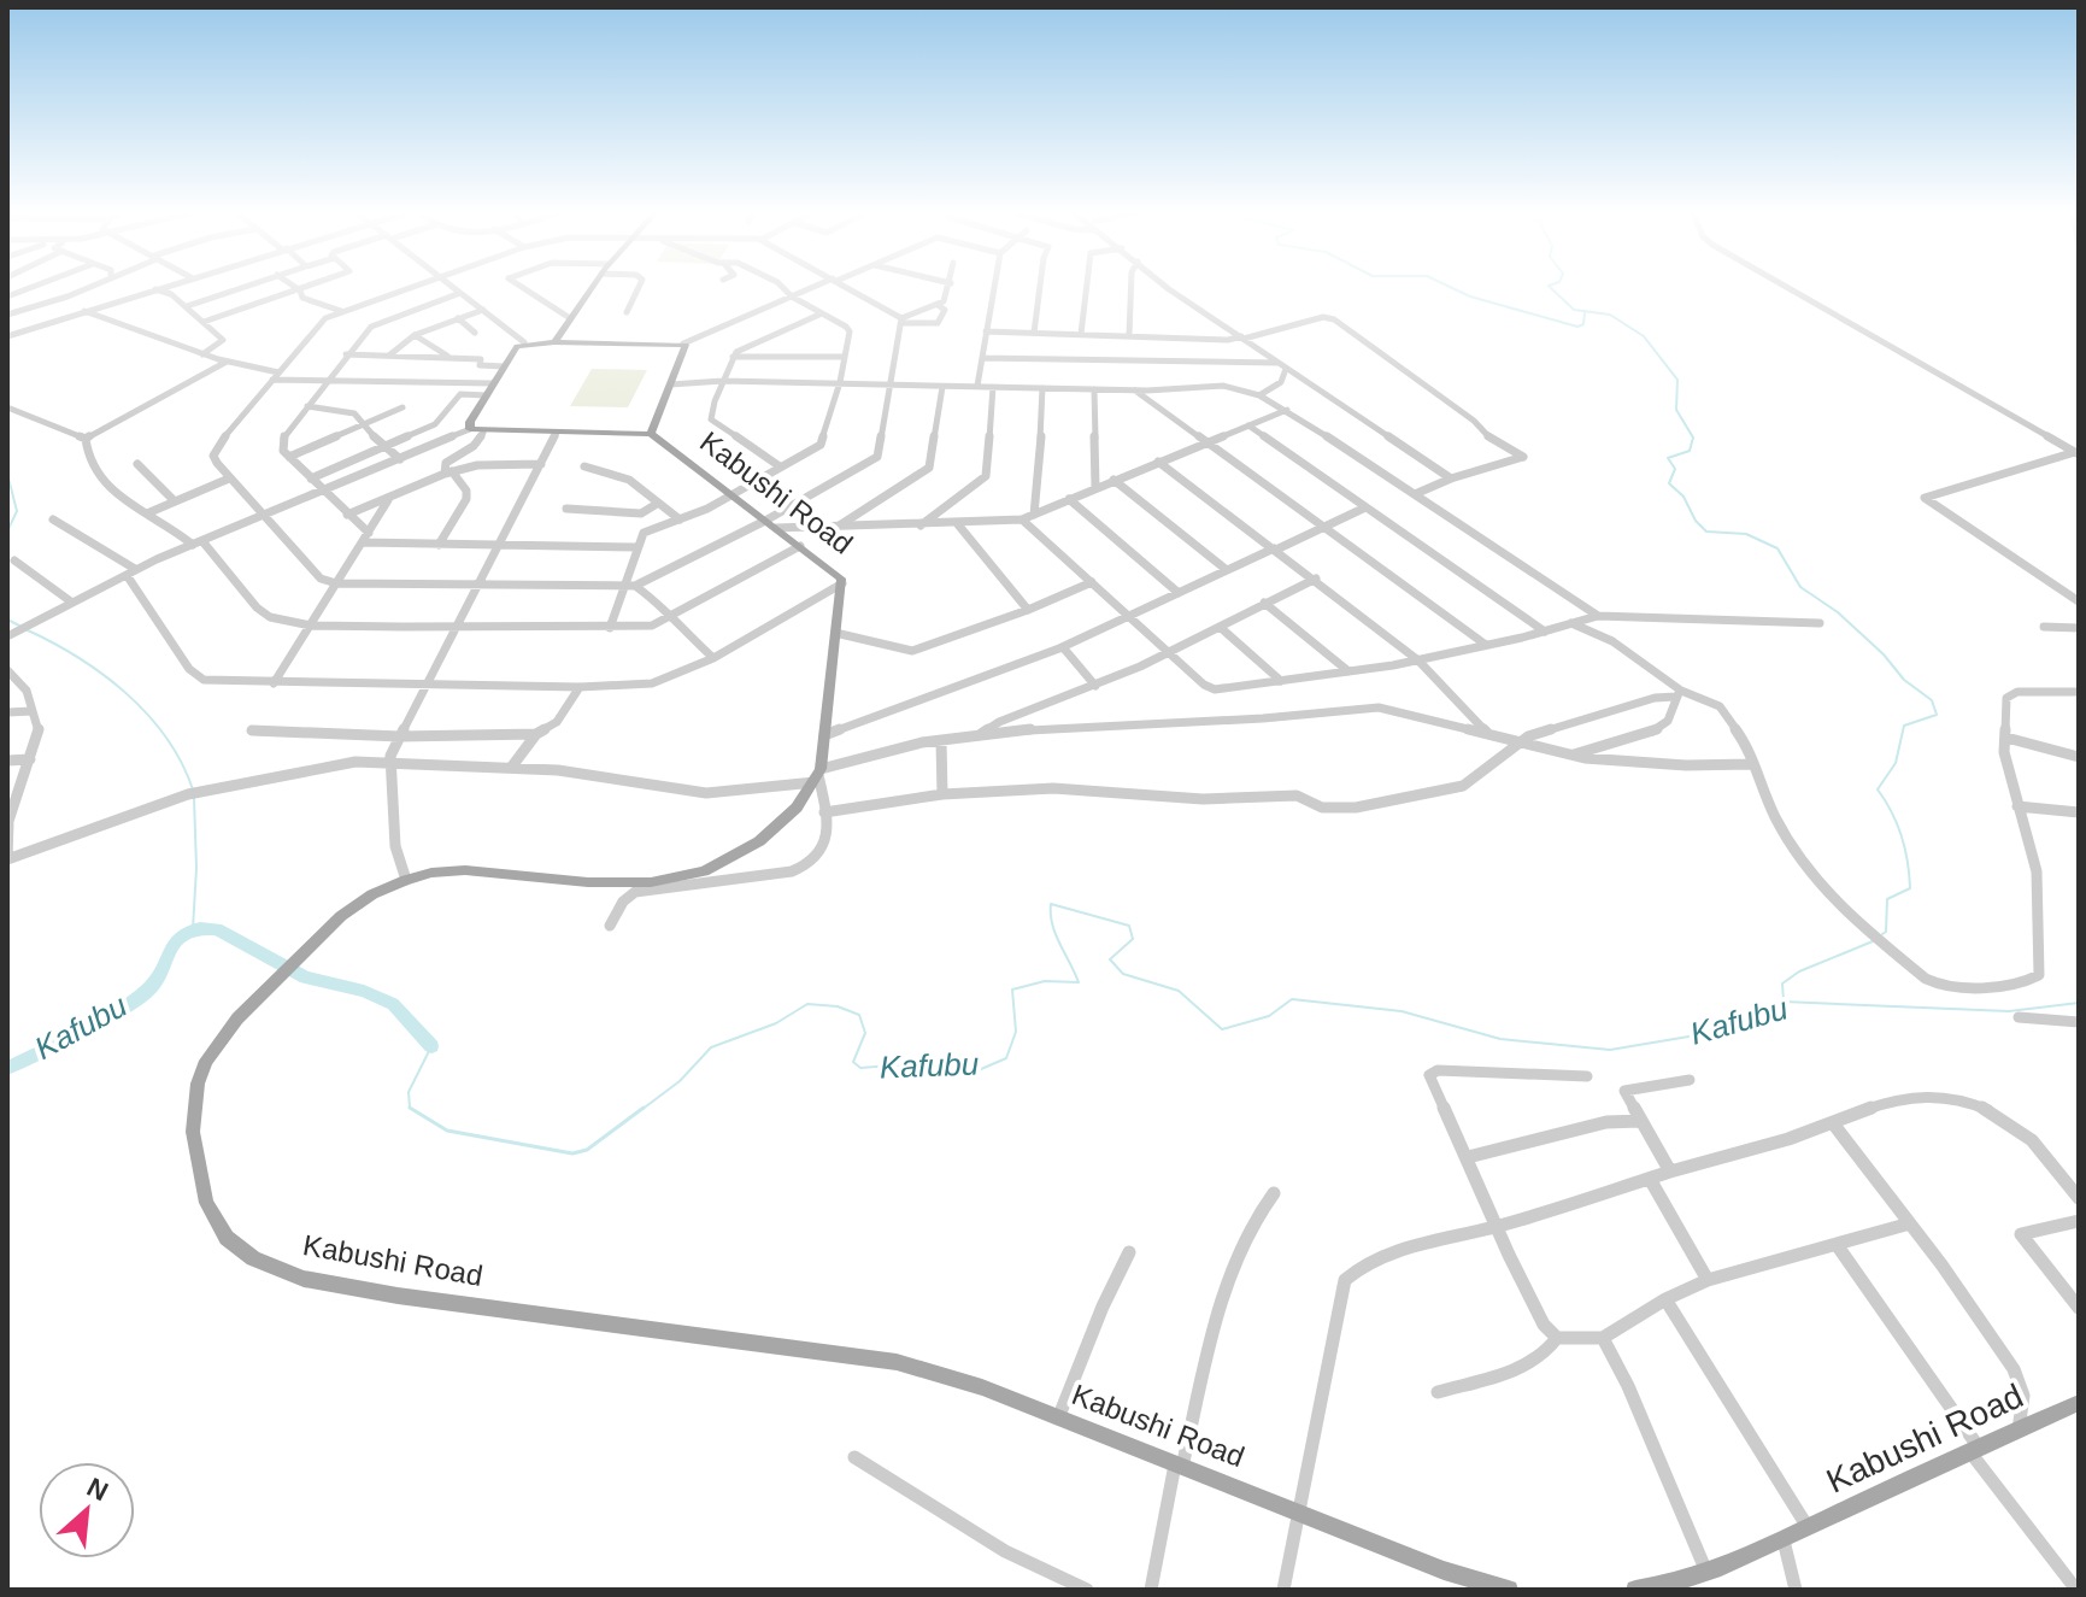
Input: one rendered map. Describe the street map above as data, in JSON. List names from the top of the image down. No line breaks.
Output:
{"streets":{"main road":["Kabushi Road"]},"water":["Kafubu"],"north":"top right"}
